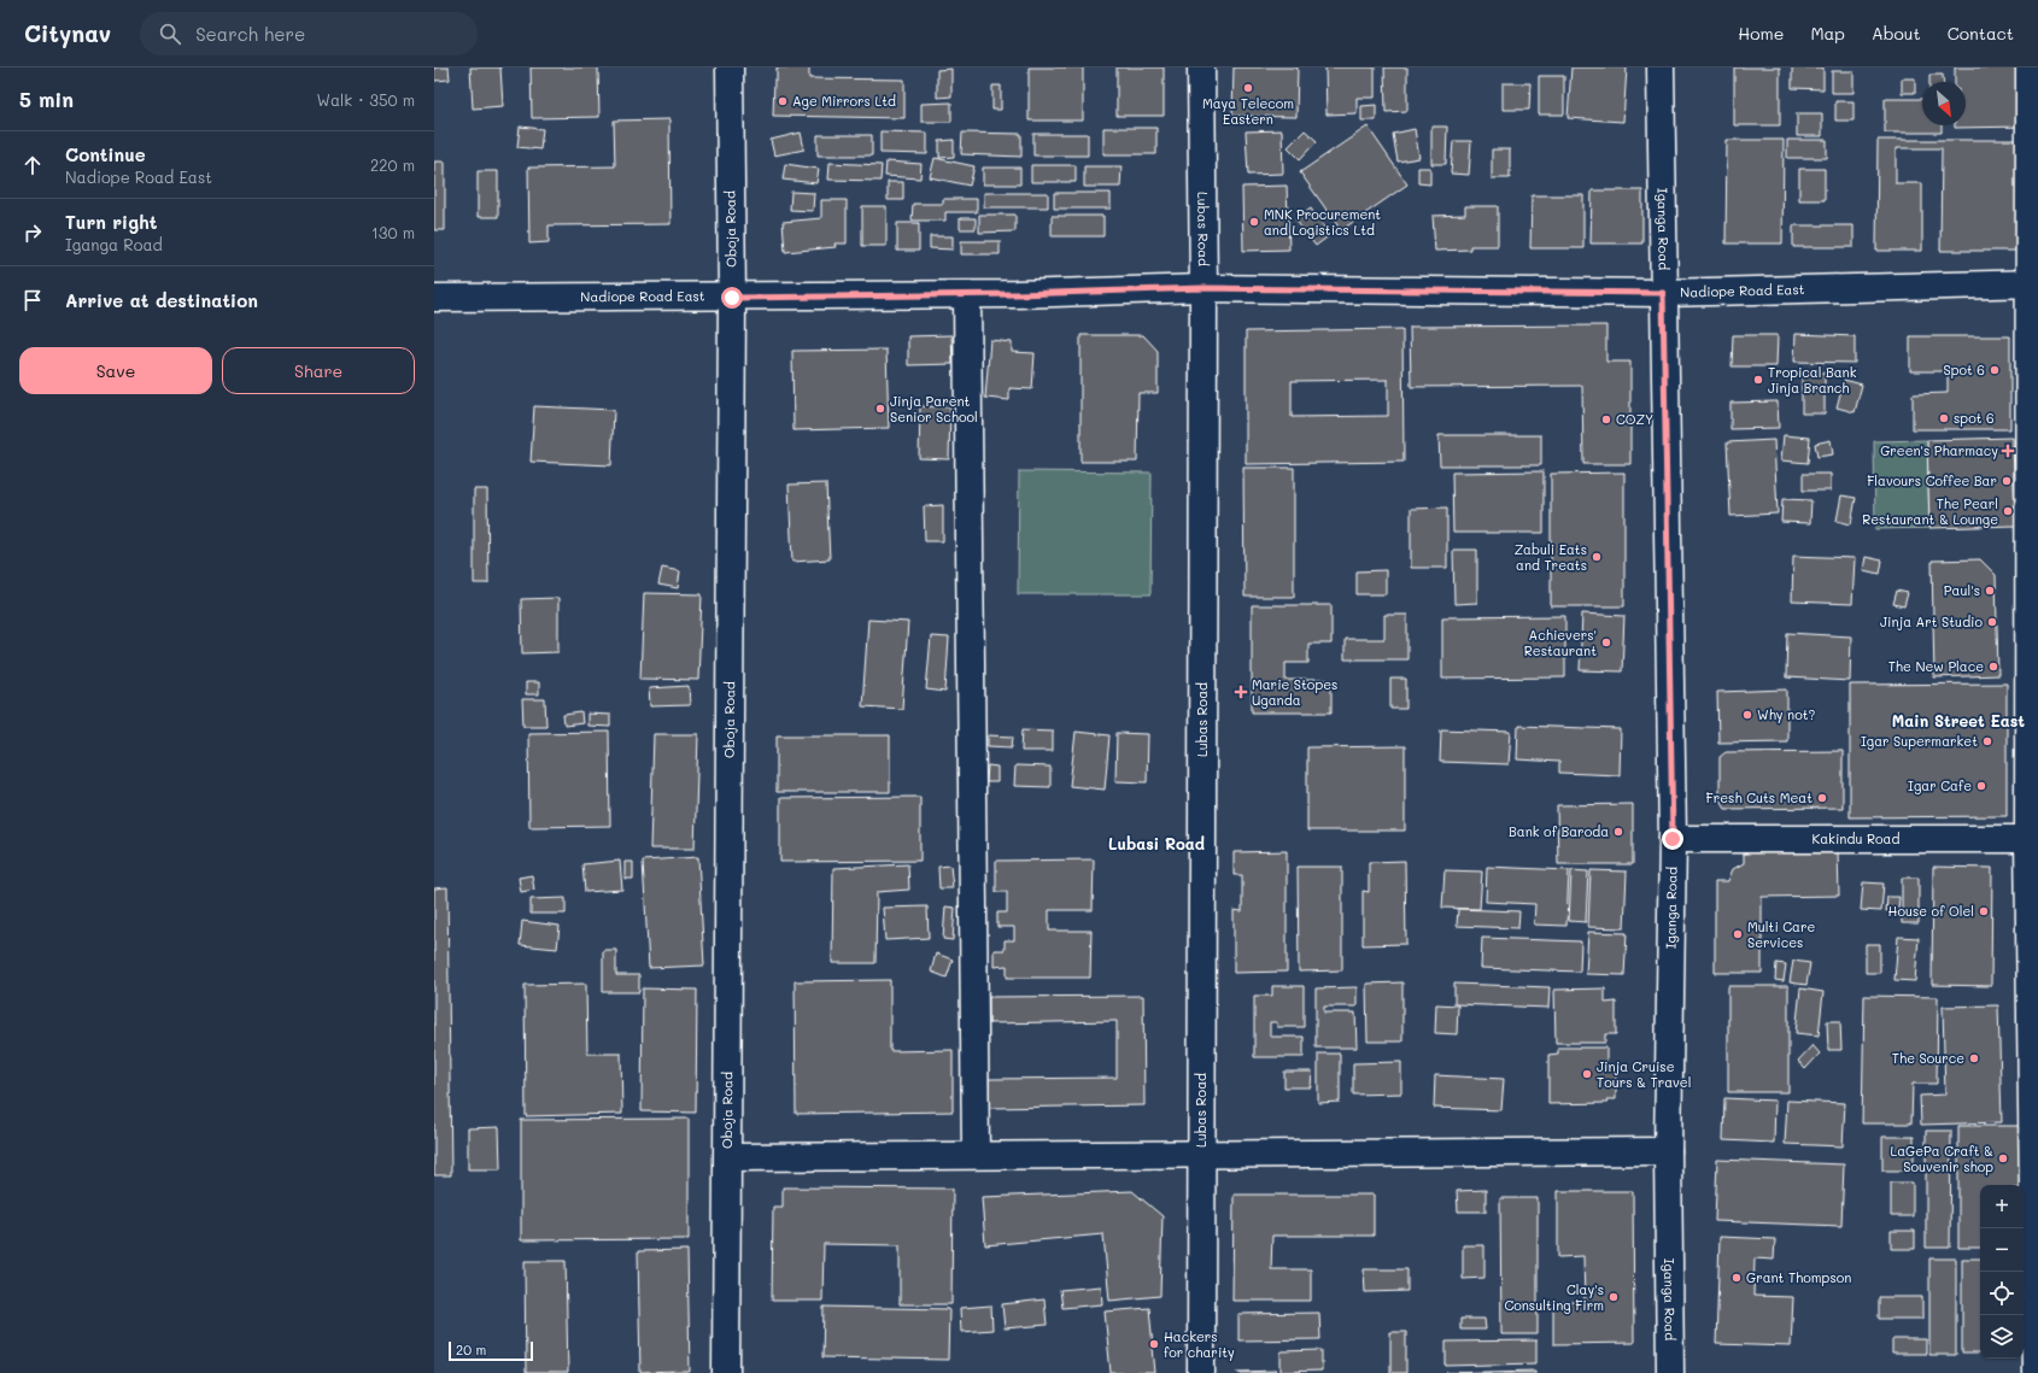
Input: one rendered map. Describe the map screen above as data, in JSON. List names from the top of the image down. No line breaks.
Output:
{"streets":{"street":["Lubas Road","Oboja Road","Iganga Road","Nadiope Road East","Kakindu Road"]},"crossings":[["Lubas Road","Nadiope Road East"],["Oboja Road","Nadiope Road East"],["Iganga Road","Nadiope Road East"],["Iganga Road","Kakindu Road"]],"districts":["Main Street East","Lubasi Road"],"places":{"other":["Maya Telecom Eastern","Age Mirrors Ltd","MNK Procurement and Logistics Ltd","Spot 6","Tropical Bank Jinja Branch","Jinja Parent Senior School","spot 6","COZY","Flavours Coffee Bar","The Pearl Restaurant & Lounge","Zabuli Eats and Treats","Paul's","Jinja Art Studio","Achievers' Restaurant","The New Place","Why not?","Igar Supermarket","Igar Cafe","Fresh Cuts Meat","Bank of Baroda","House of Olel","Multi Care Services","The Source","Jinja Cruise Tours & Travel","LaGePa Craft & Souvenir shop","Grant Thompson","Clay's Consulting Firm","Hackers for charity"],"health":["Green's Pharmacy","Marie Stopes Uganda"]},"scale_bar":"20 m","north":"bottom right","page":{"header":"Citynav","search":"Search here","nav":["Home","Map","About","Contact"],"heading":["5 min","Walk · 350 m"],"list":[["Continue","Nadiope Road East","220 m"],["Turn right","Iganga Road","130 m"],"Arrive at destination"],"buttons":["Save","Share"],"map_buttons":["+","−"],"scale":"20 m"}}
